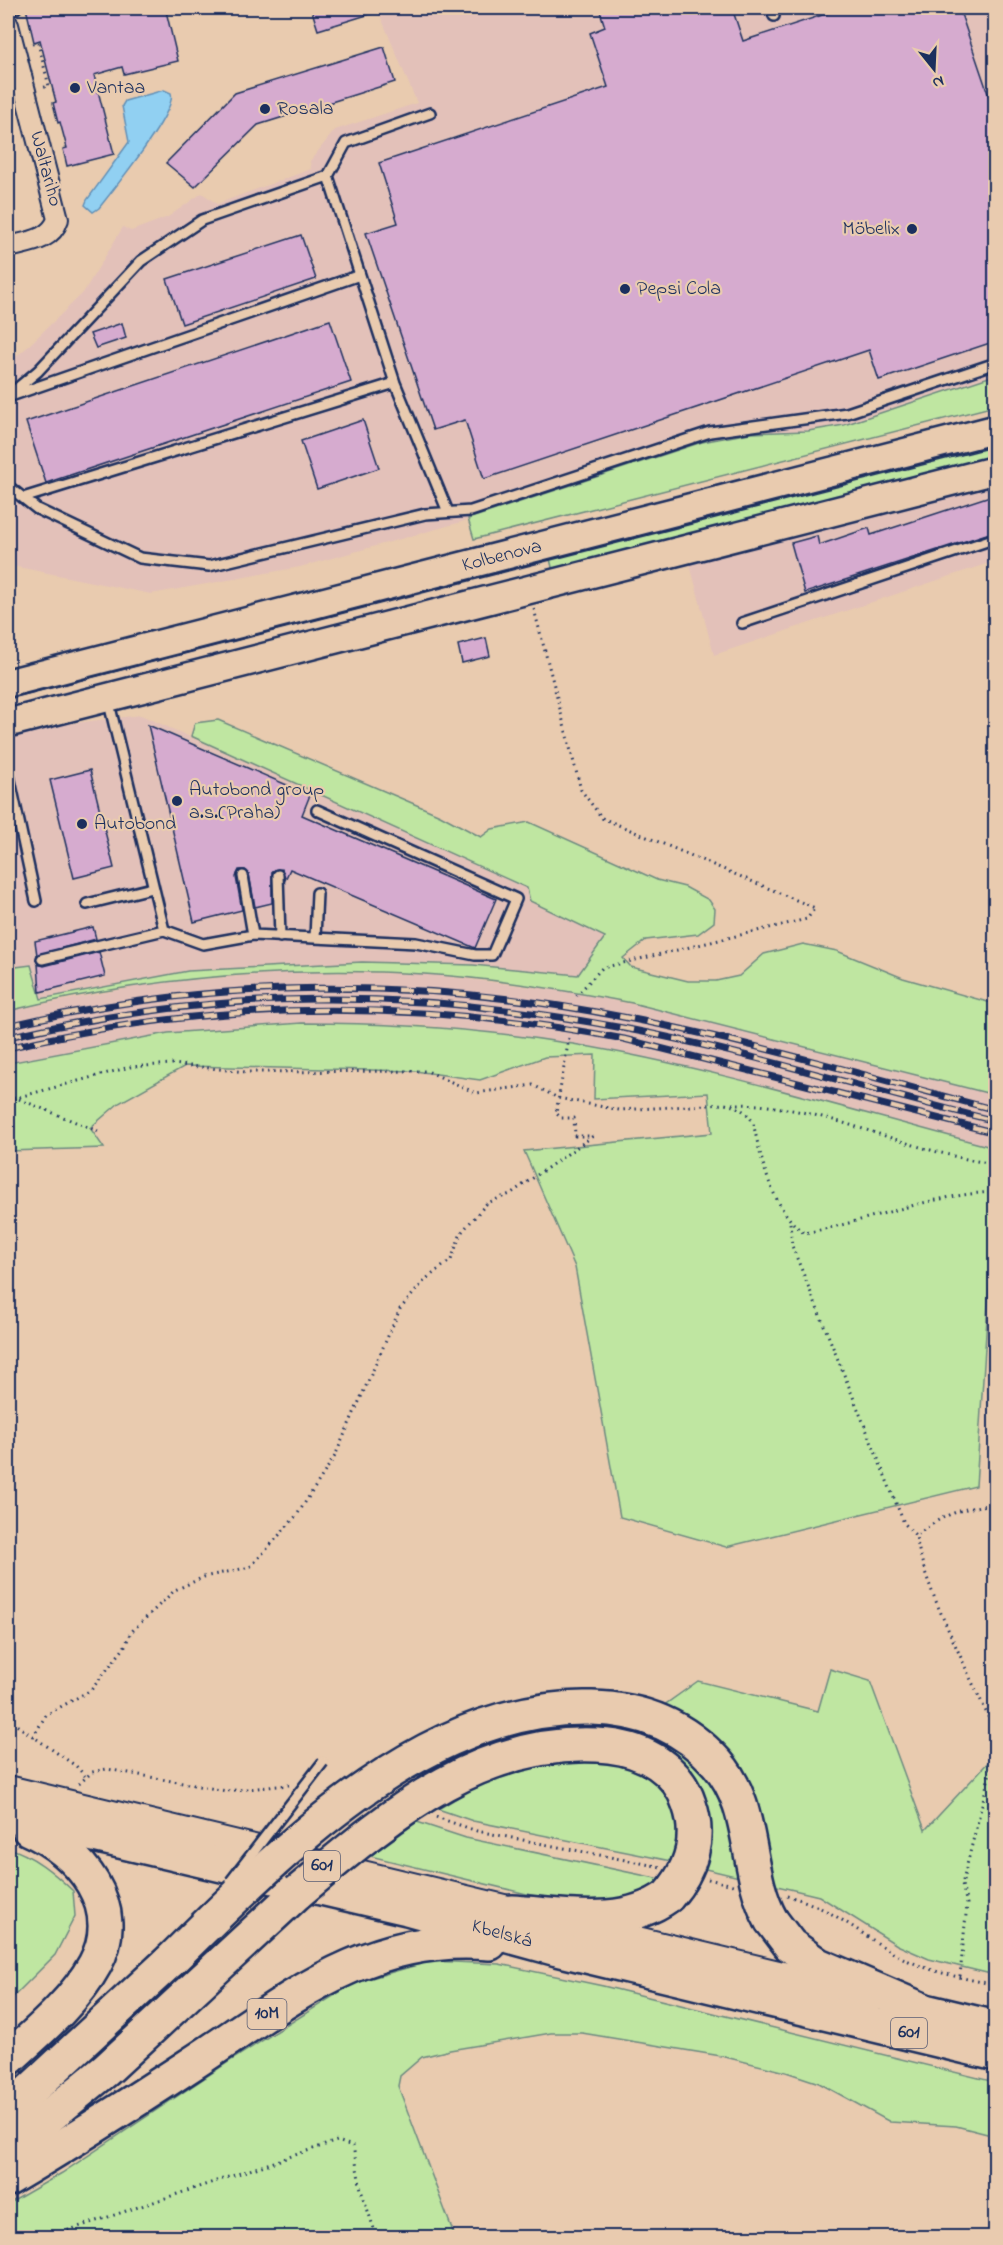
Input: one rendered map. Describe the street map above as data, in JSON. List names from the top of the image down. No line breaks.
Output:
{"streets":{"highway":["601","Kbelská","10M"],"main road":["Kolbenova"],"street":["Waltariho"]},"crossings":[["Kbelská","10M"]],"places":["Vantaa","Rosala","Möbelix","Pepsi Cola","Autobond group a.s.(Praha)","Autobond"],"north":"bottom"}
